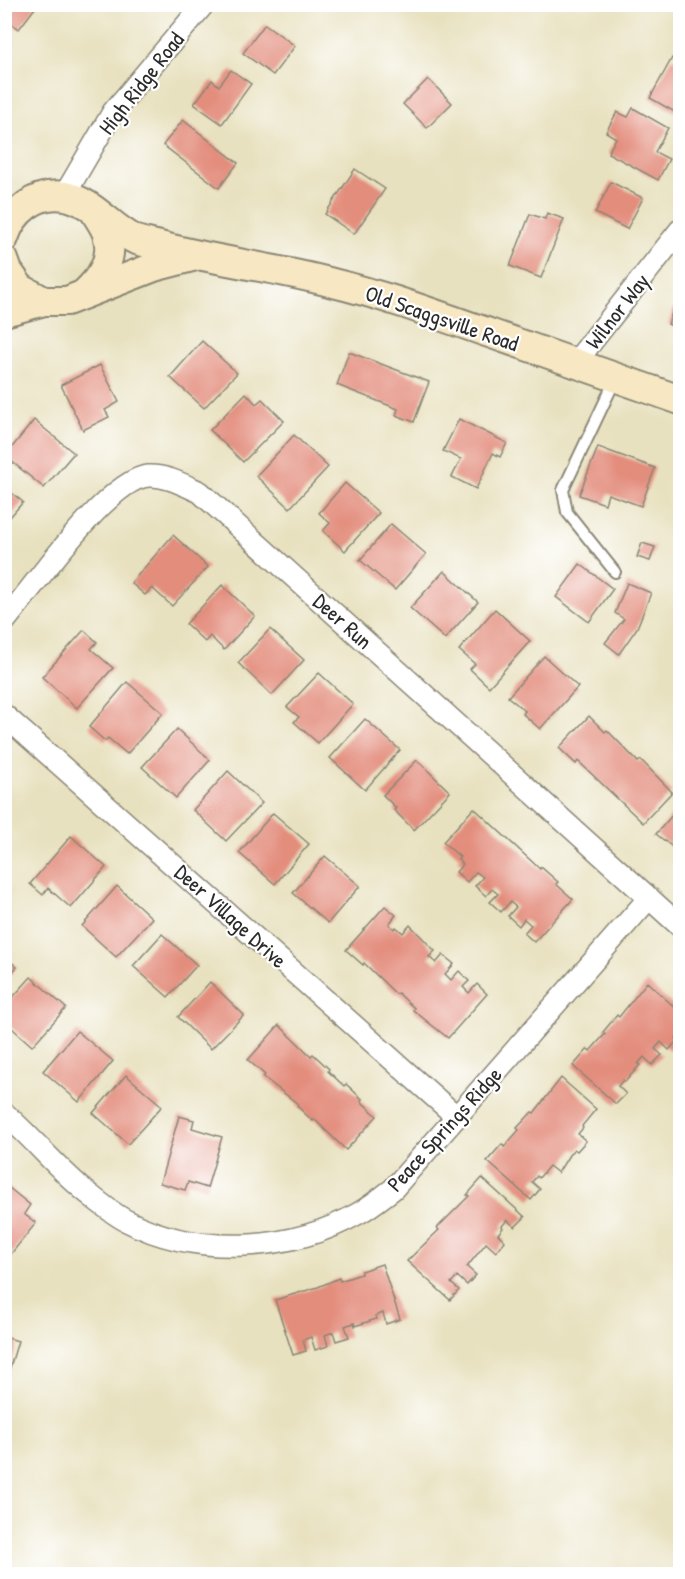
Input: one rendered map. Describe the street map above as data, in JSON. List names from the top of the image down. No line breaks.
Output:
{"streets":{"street":["High Ridge Road","Wilnor Way","Old Scaggsville Road","Deer Run","Deer Village Drive","Peace Springs Ridge"]},"crossings":[["High Ridge Road","Old Scaggsville Road"],["Wilnor Way","Old Scaggsville Road"],["Deer Run","Peace Springs Ridge"],["Deer Village Drive","Peace Springs Ridge"]]}
